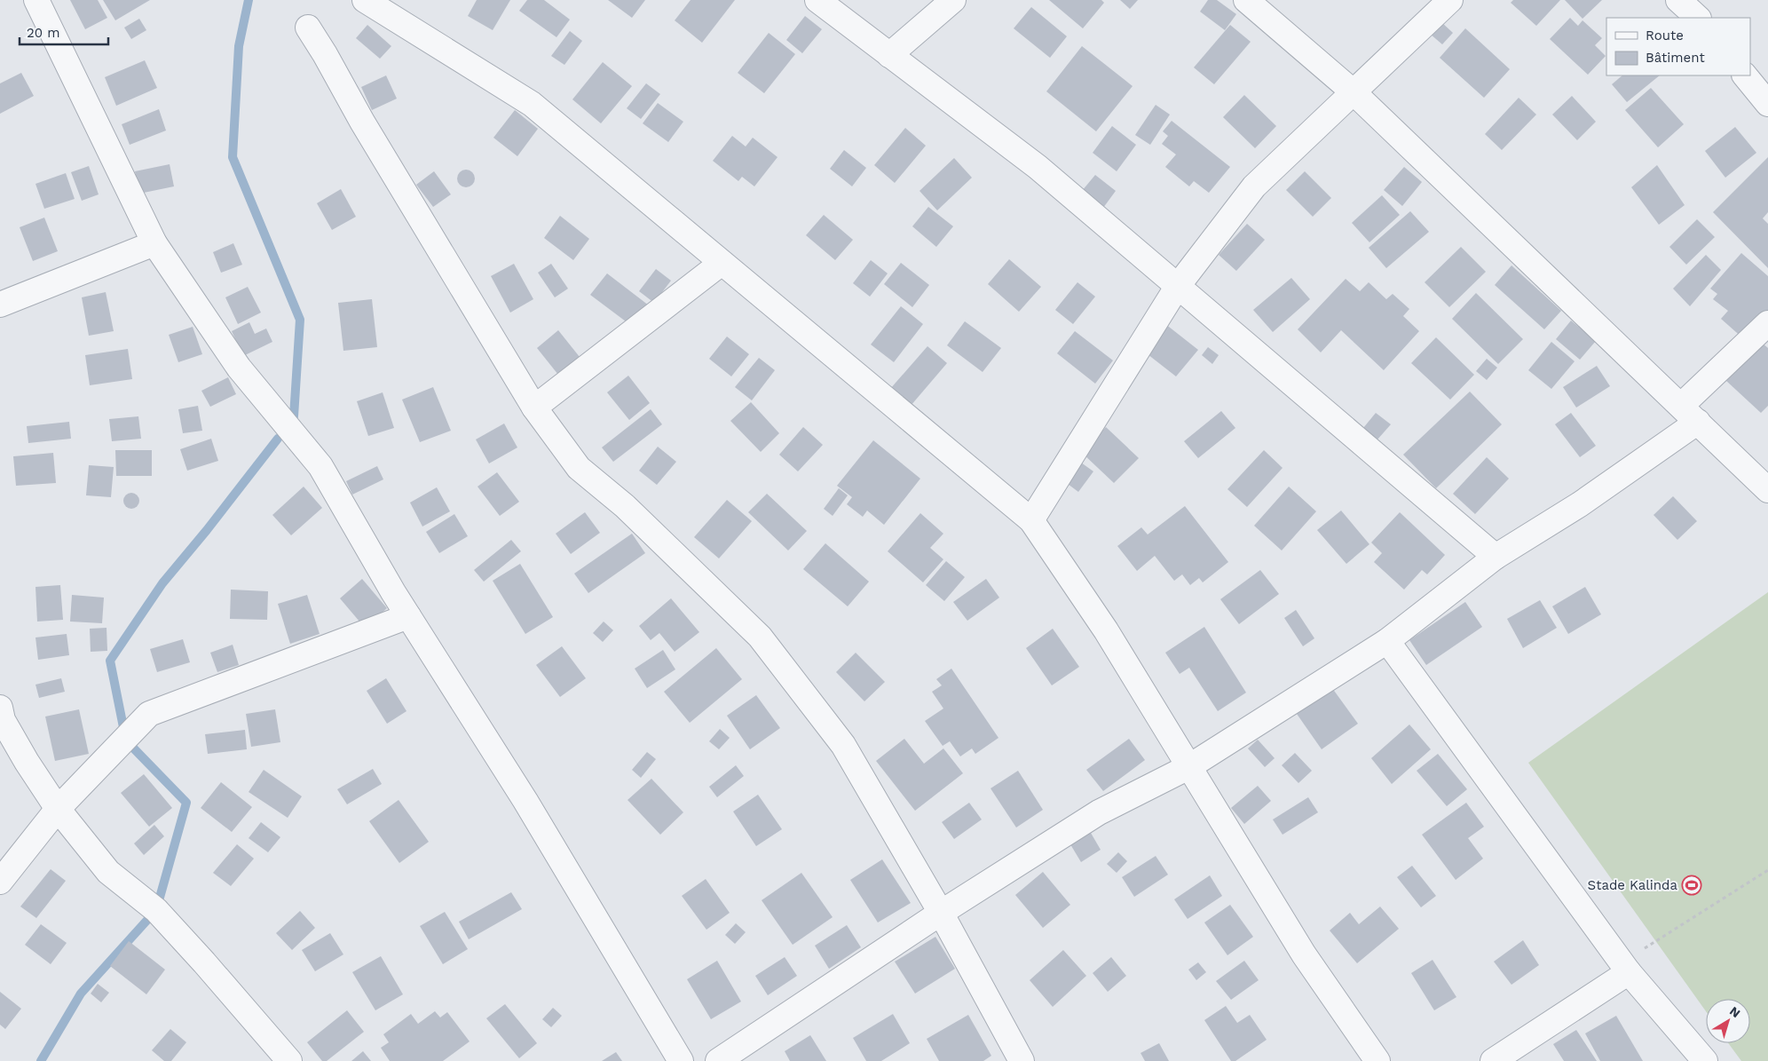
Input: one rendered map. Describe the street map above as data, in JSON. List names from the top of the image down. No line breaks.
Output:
{"places":{"sports":["Stade Kalinda"]},"legend":["Route","Bâtiment"],"scale_bar":"20 m","north":"top right"}
